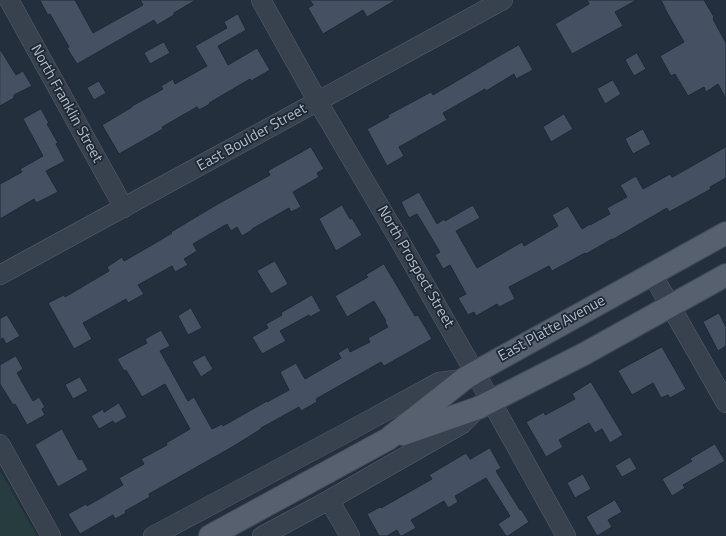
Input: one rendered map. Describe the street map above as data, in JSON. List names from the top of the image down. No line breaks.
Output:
{"streets":{"main road":["East Platte Avenue"],"street":["North Franklin Street","East Boulder Street","North Prospect Street"]},"crossings":[["North Franklin Street","East Boulder Street"],["East Boulder Street","North Prospect Street"],["North Prospect Street","East Platte Avenue"]]}
